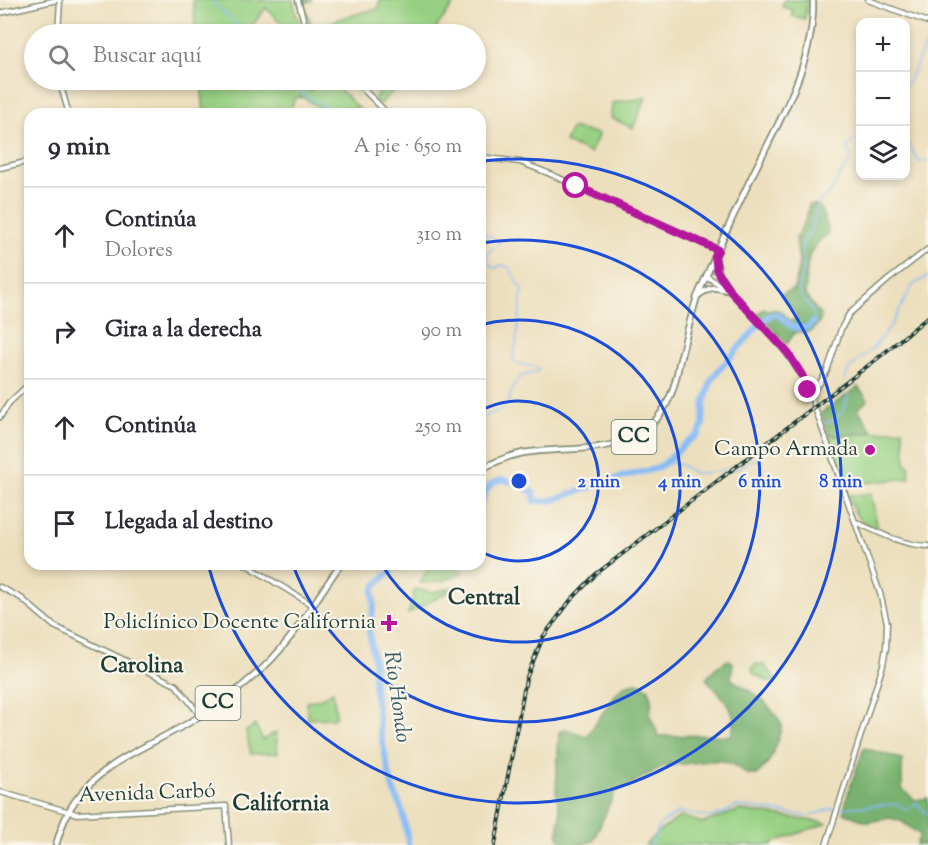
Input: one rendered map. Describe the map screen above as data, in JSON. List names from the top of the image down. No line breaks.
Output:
{"streets":{"main road":["CC","Avenida Carbó"]},"crossings":[["CC","Avenida Carbó"]],"districts":["Central","Carolina","California"],"water":["Río Hondo"],"places":{"other":["Campo Armada"],"health":["Policlínico Docente California"]},"page":{"map_buttons":["+","−"],"search":"Buscar aquí","heading":["9 min","A pie · 650 m"],"list":[["Continúa","Dolores","310 m"],["Gira a la derecha","90 m"],["Continúa","250 m"],"Llegada al destino"]},"rings":["2 min","4 min","6 min","8 min"]}
